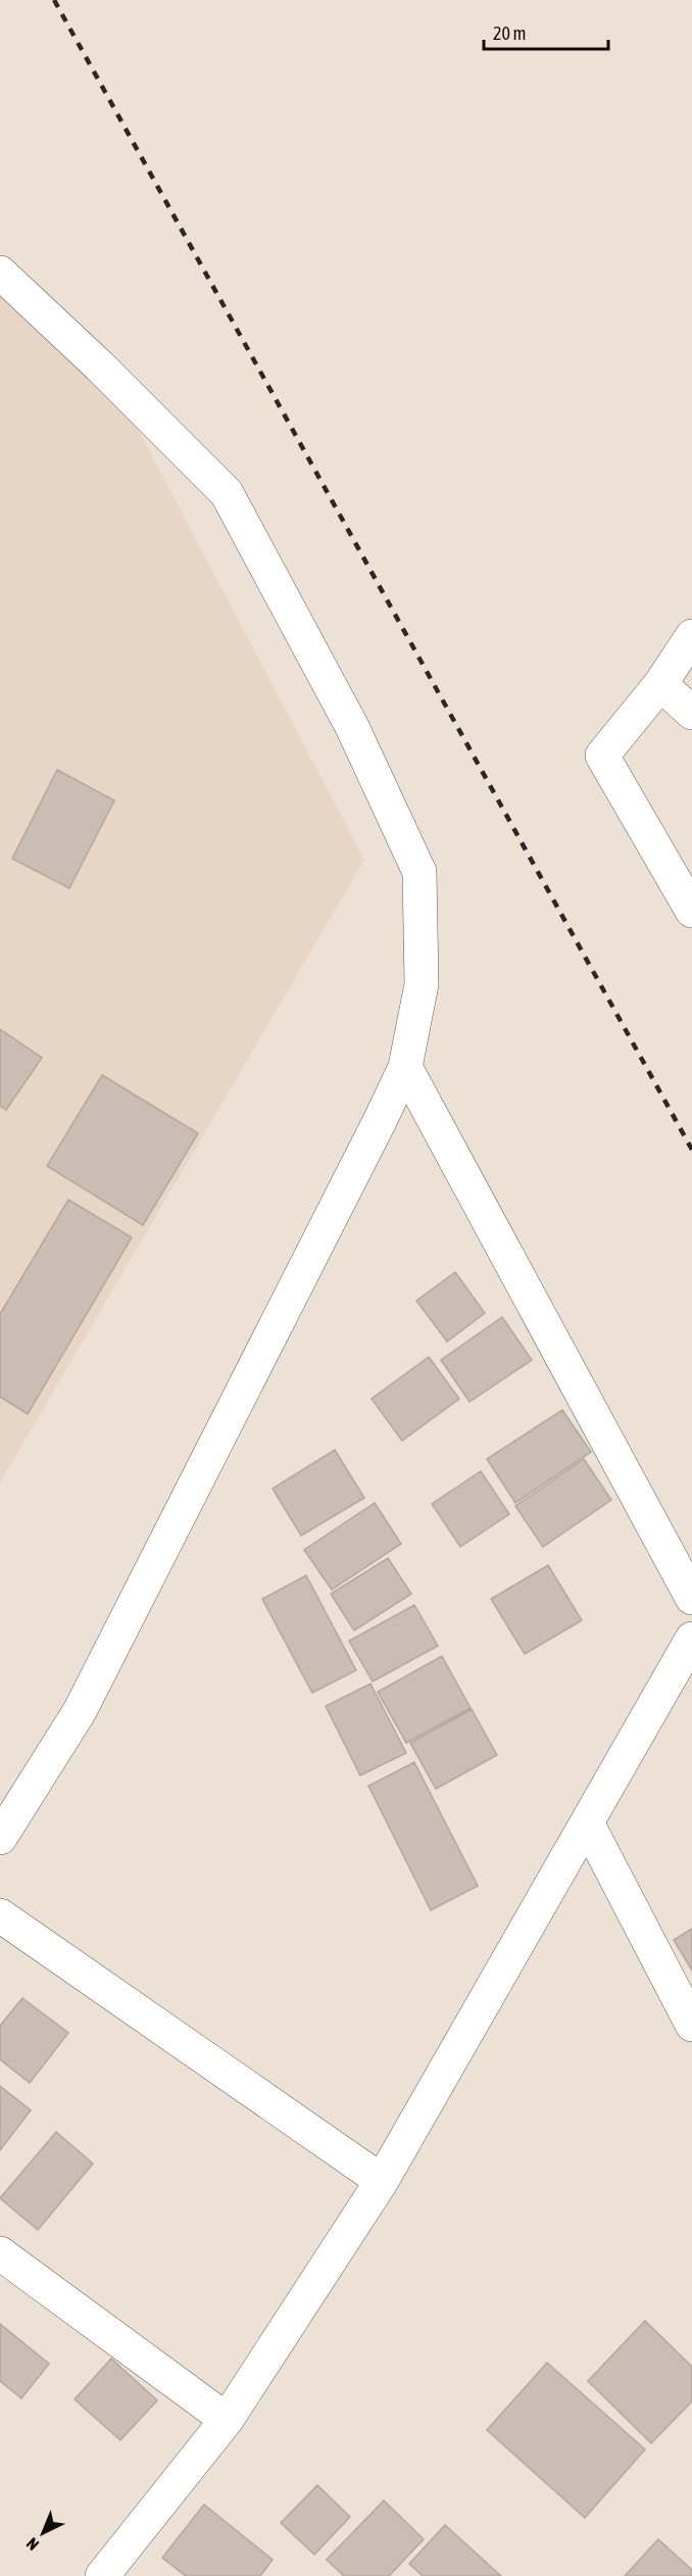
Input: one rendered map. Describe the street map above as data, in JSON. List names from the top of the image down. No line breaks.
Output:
{"scale_bar":"20 m","north":"bottom left"}
